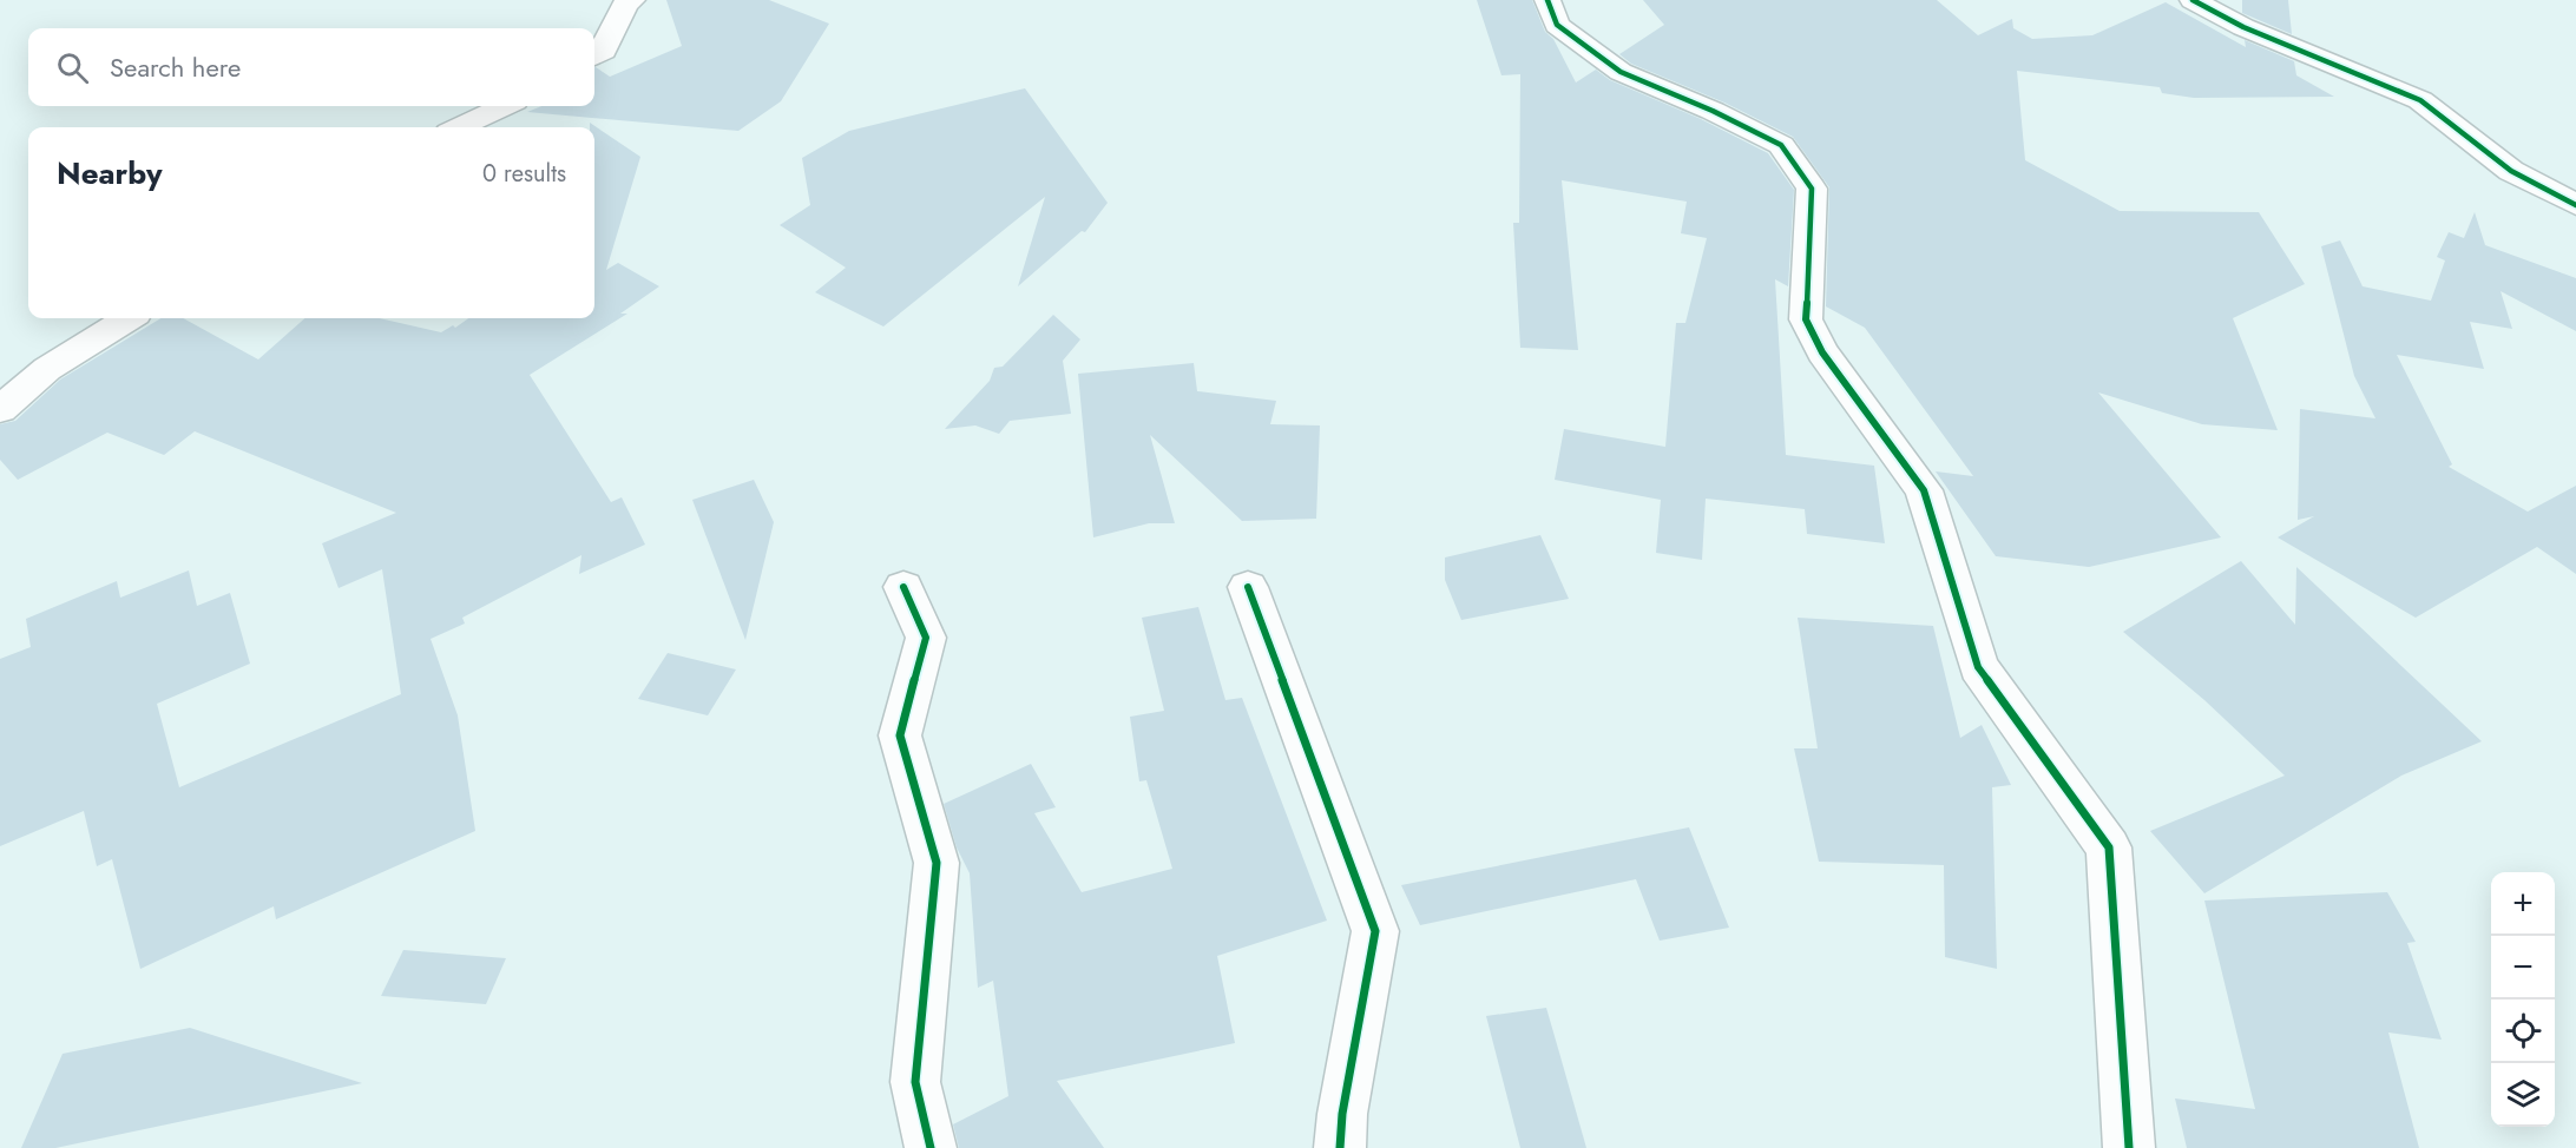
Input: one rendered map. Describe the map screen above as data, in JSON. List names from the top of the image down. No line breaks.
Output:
{"page":{"search":"Search here","heading":["Nearby","0 results"],"map_buttons":["+","−"]}}
